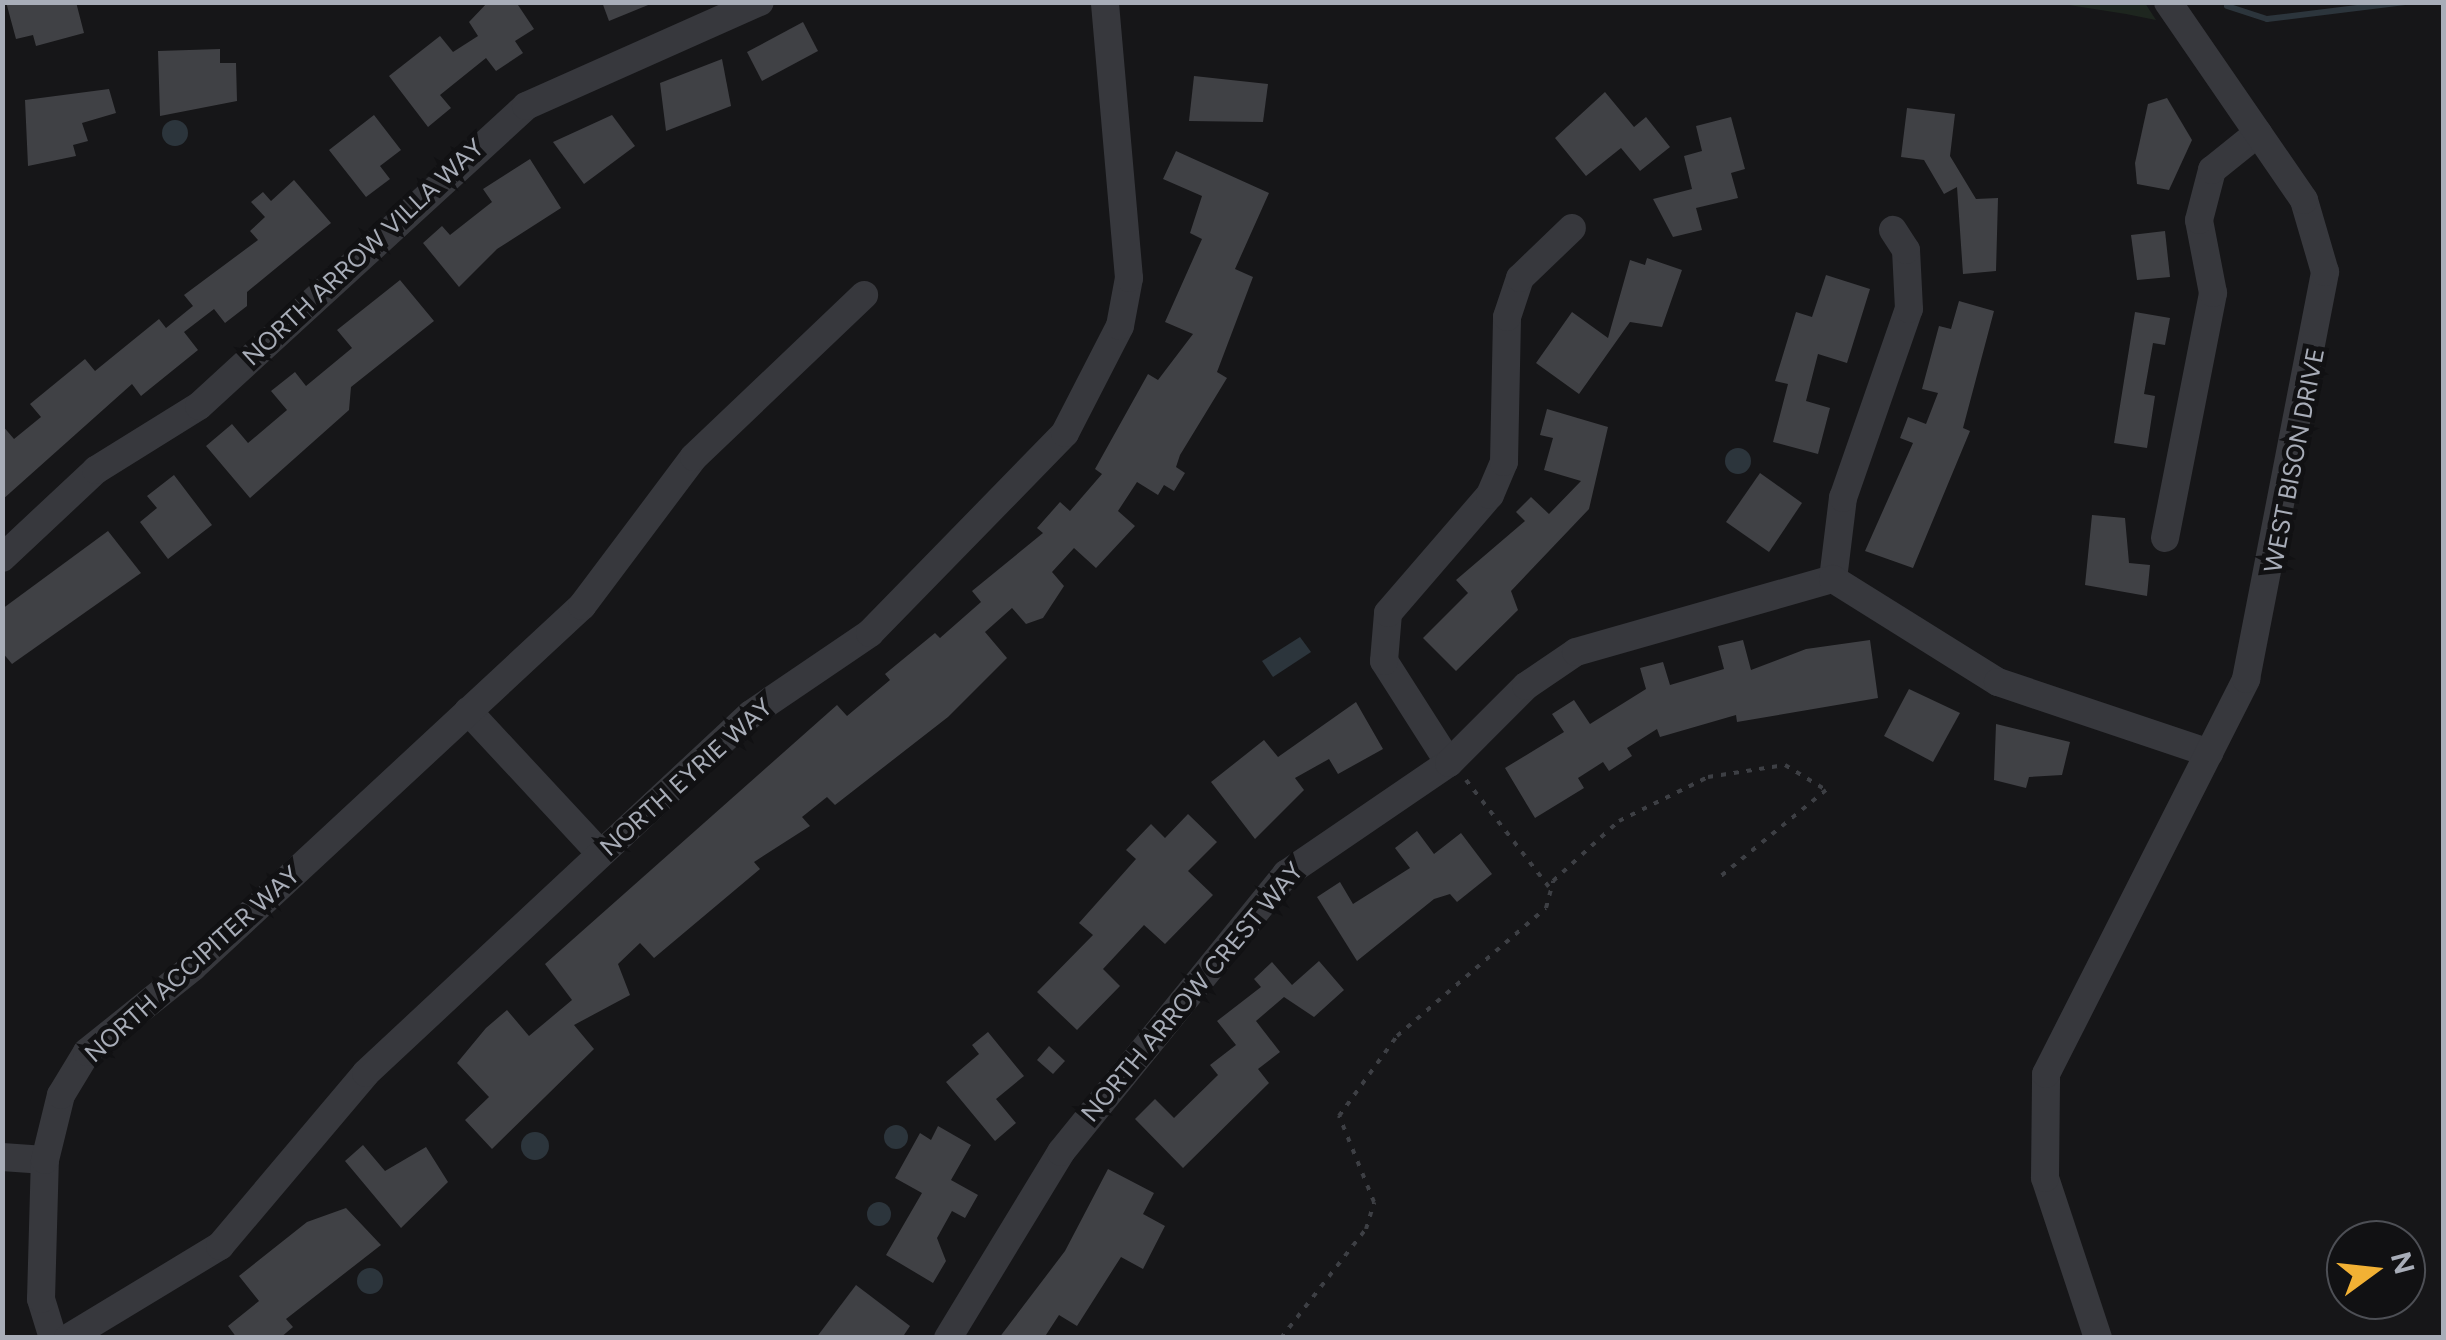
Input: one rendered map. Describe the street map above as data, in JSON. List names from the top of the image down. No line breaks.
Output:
{"streets":{"street":["NORTH ARROW VILLA WAY","WEST BISON DRIVE","NORTH EYRIE WAY","NORTH ACCIPITER WAY","NORTH ARROW CREST WAY"]},"north":"right"}
